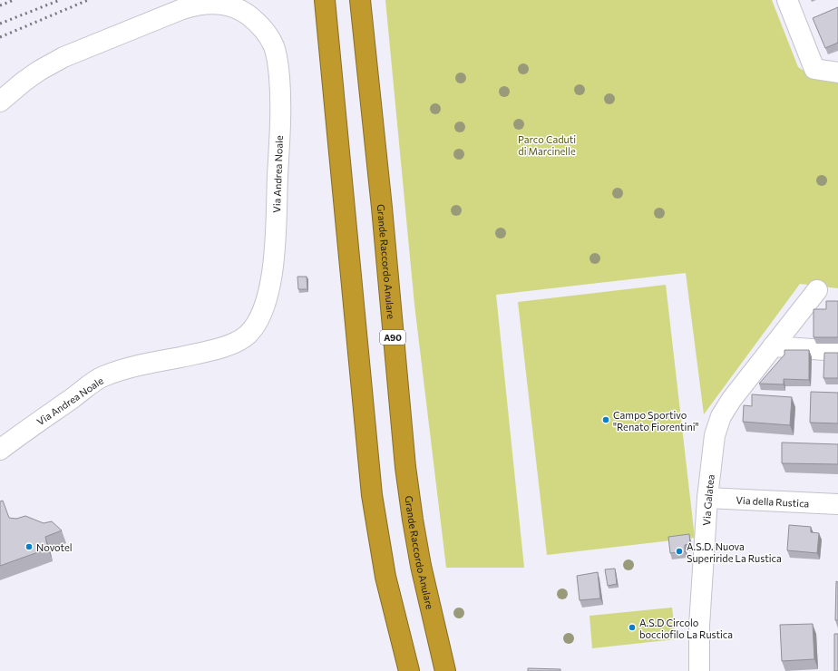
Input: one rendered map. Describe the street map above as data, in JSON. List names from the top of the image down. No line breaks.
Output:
{"streets":{"highway":["Grande Raccordo Anulare","A90"],"street":["Via Andrea Noale","Via Galatea","Via della Rustica"]},"crossings":[["Via Galatea","Via della Rustica"]],"parks":["Parco Caduti di Marcinelle"],"places":["Campo Sportivo \"Renato Fiorentini\"","Novotel","A.S.D. Nuova Superiride La Rustica","A.S.D Circolo bocciofilo La Rustica"]}
